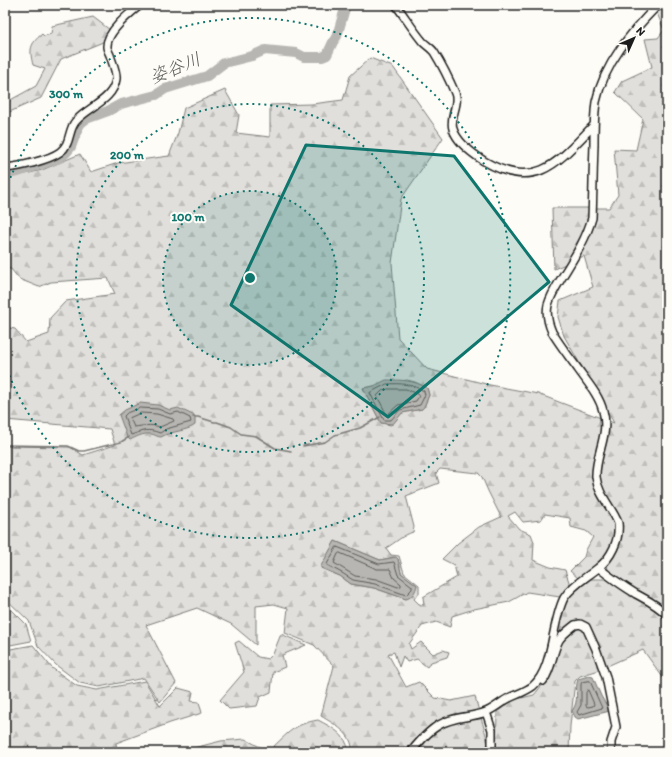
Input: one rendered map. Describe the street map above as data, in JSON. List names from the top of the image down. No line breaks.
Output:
{"water":["姿谷川"],"north":"top right","rings":["300 m","200 m","100 m"]}
